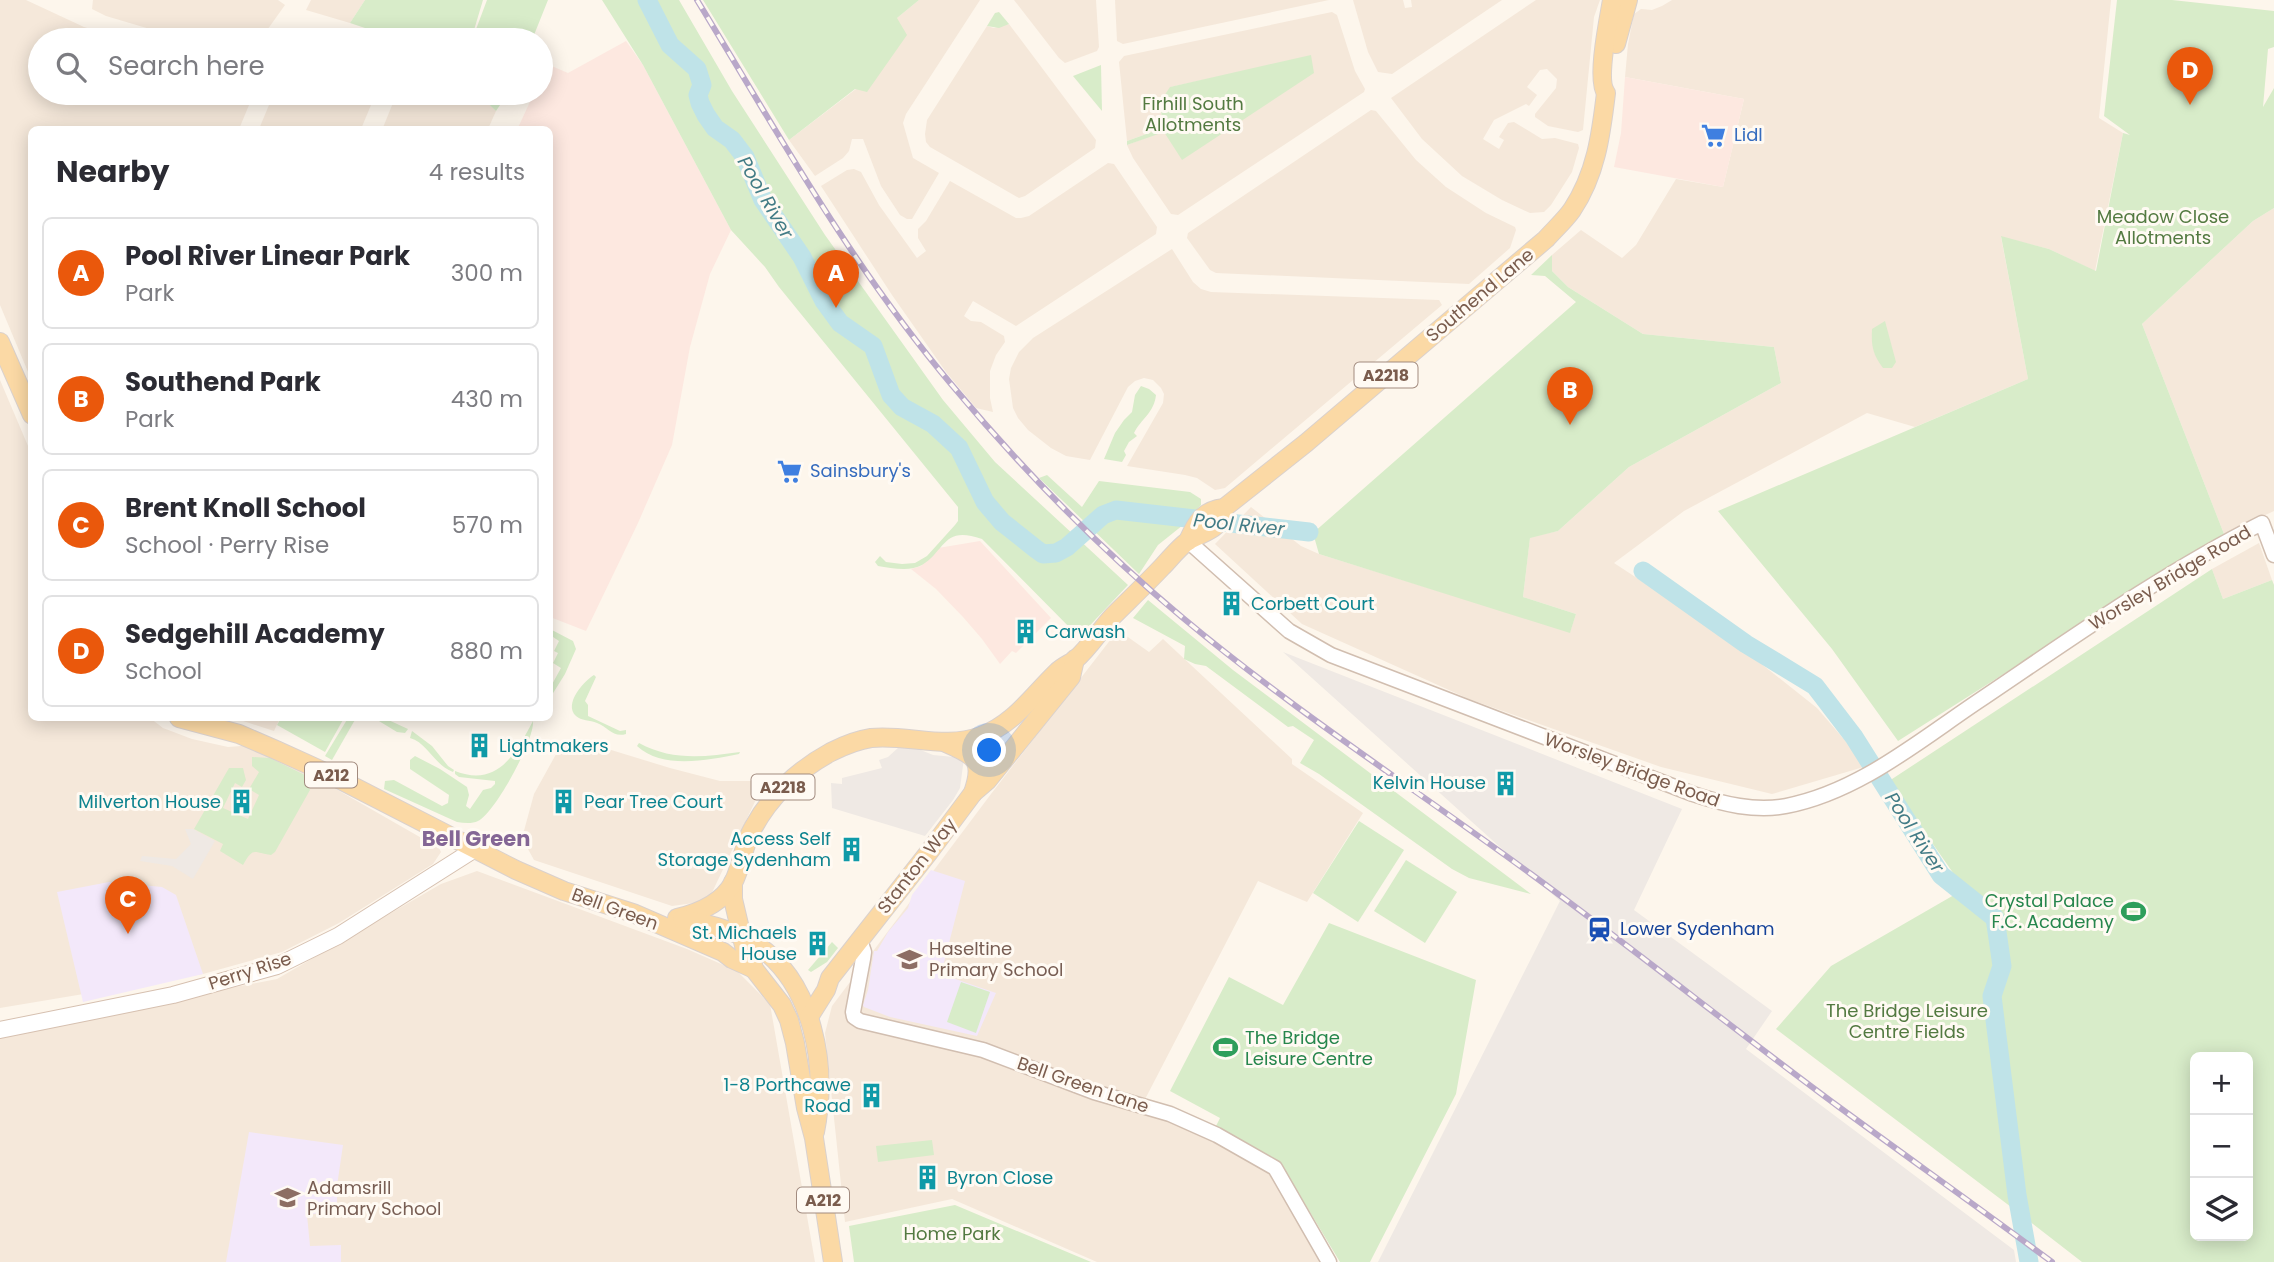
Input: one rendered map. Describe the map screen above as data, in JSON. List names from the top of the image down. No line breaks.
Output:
{"streets":{"main road":["Southend Lane","A2218","A212","Stanton Way","Bell Green","Perry Rise"],"street":["Worsley Bridge Road","Bell Green Lane"]},"crossings":[["Southend Lane","Worsley Bridge Road"],["Southend Lane","A212"],["Southend Lane","Stanton Way"],["Southend Lane","Bell Green"],["A212","Stanton Way"],["A212","Bell Green"],["A212","Perry Rise"],["Stanton Way","Bell Green Lane"],["Bell Green","Perry Rise"]],"districts":["Bell Green"],"water":["Pool River"],"parks":["Firhill South Allotments","Meadow Close Allotments","The Bridge Leisure Centre Fields","Home Park"],"places":{"supermarket":["Lidl","Sainsbury's"],"building":["Corbett Court","Carwash","Lightmakers","Kelvin House","Milverton House","Pear Tree Court","Access Self Storage Sydenham","St. Michaels House","1-8 Porthcawe Road","Byron Close"],"sports":["Crystal Palace F.C. Academy","The Bridge Leisure Centre"],"station":["Lower Sydenham"],"school or university":["Haseltine Primary School","Adamsrill Primary School"]},"page":{"search":"Search here","pins":["D","A","B","C"],"heading":["Nearby","4 results"],"list":[{"mark":"A","name":"Pool River Linear Park","note":"Park","value":"300 m"},{"mark":"B","name":"Southend Park","note":"Park","value":"430 m"},{"mark":"C","name":"Brent Knoll School","note":"School · Perry Rise","value":"570 m"},{"mark":"D","name":"Sedgehill Academy","note":"School","value":"880 m"}],"map_buttons":["+","−"]}}
